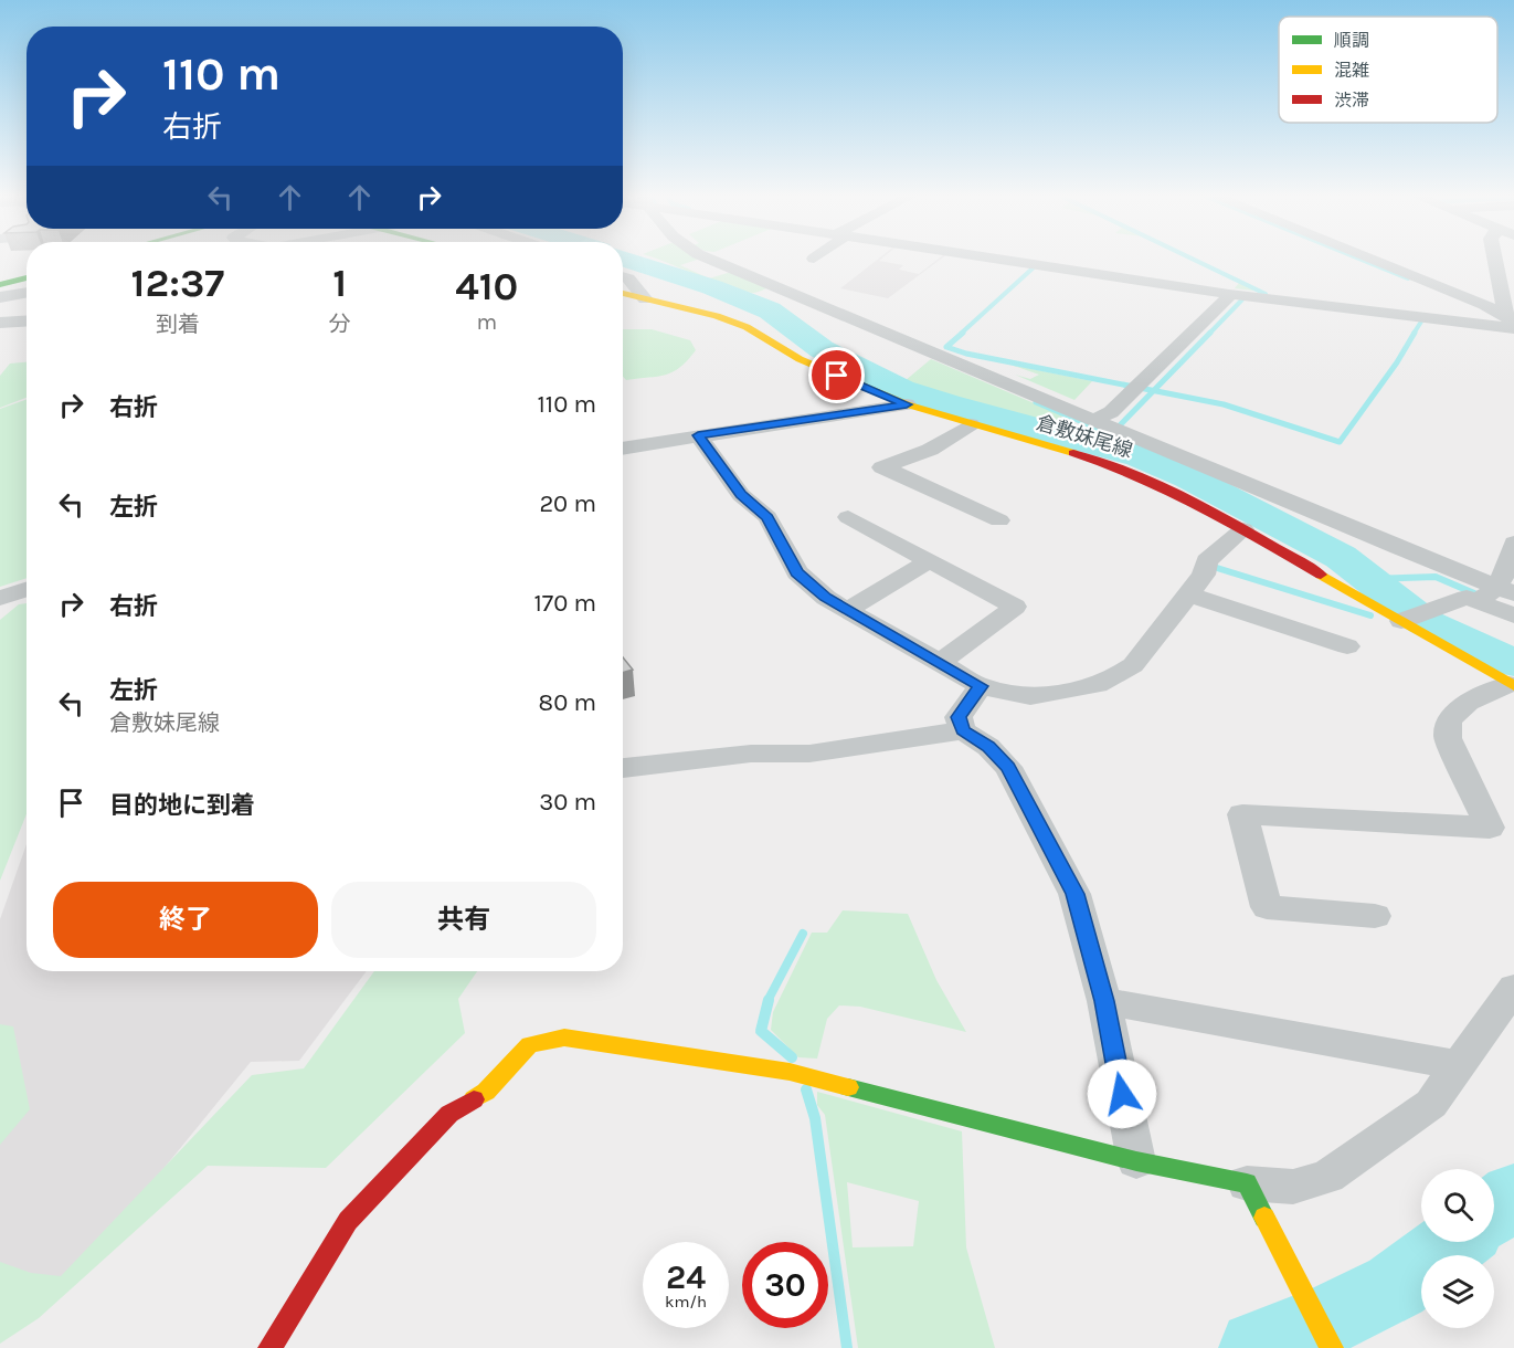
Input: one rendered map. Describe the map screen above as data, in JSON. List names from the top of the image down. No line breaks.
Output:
{"streets":{"main road":["倉敷妹尾線"]},"legend":["順調","混雑","渋滞"],"page":{"turn":["110 m","右折"],"eta":["12:37","到着","1","分","410","m"],"list":[{"name":"右折","value":"110 m"},{"name":"左折","value":"20 m"},{"name":"右折","value":"170 m"},{"name":"左折","note":"倉敷妹尾線","value":"80 m"},{"name":"目的地に到着","value":"30 m"}],"buttons":["終了","共有"],"speed":"24 km/h","limit":"30"}}
